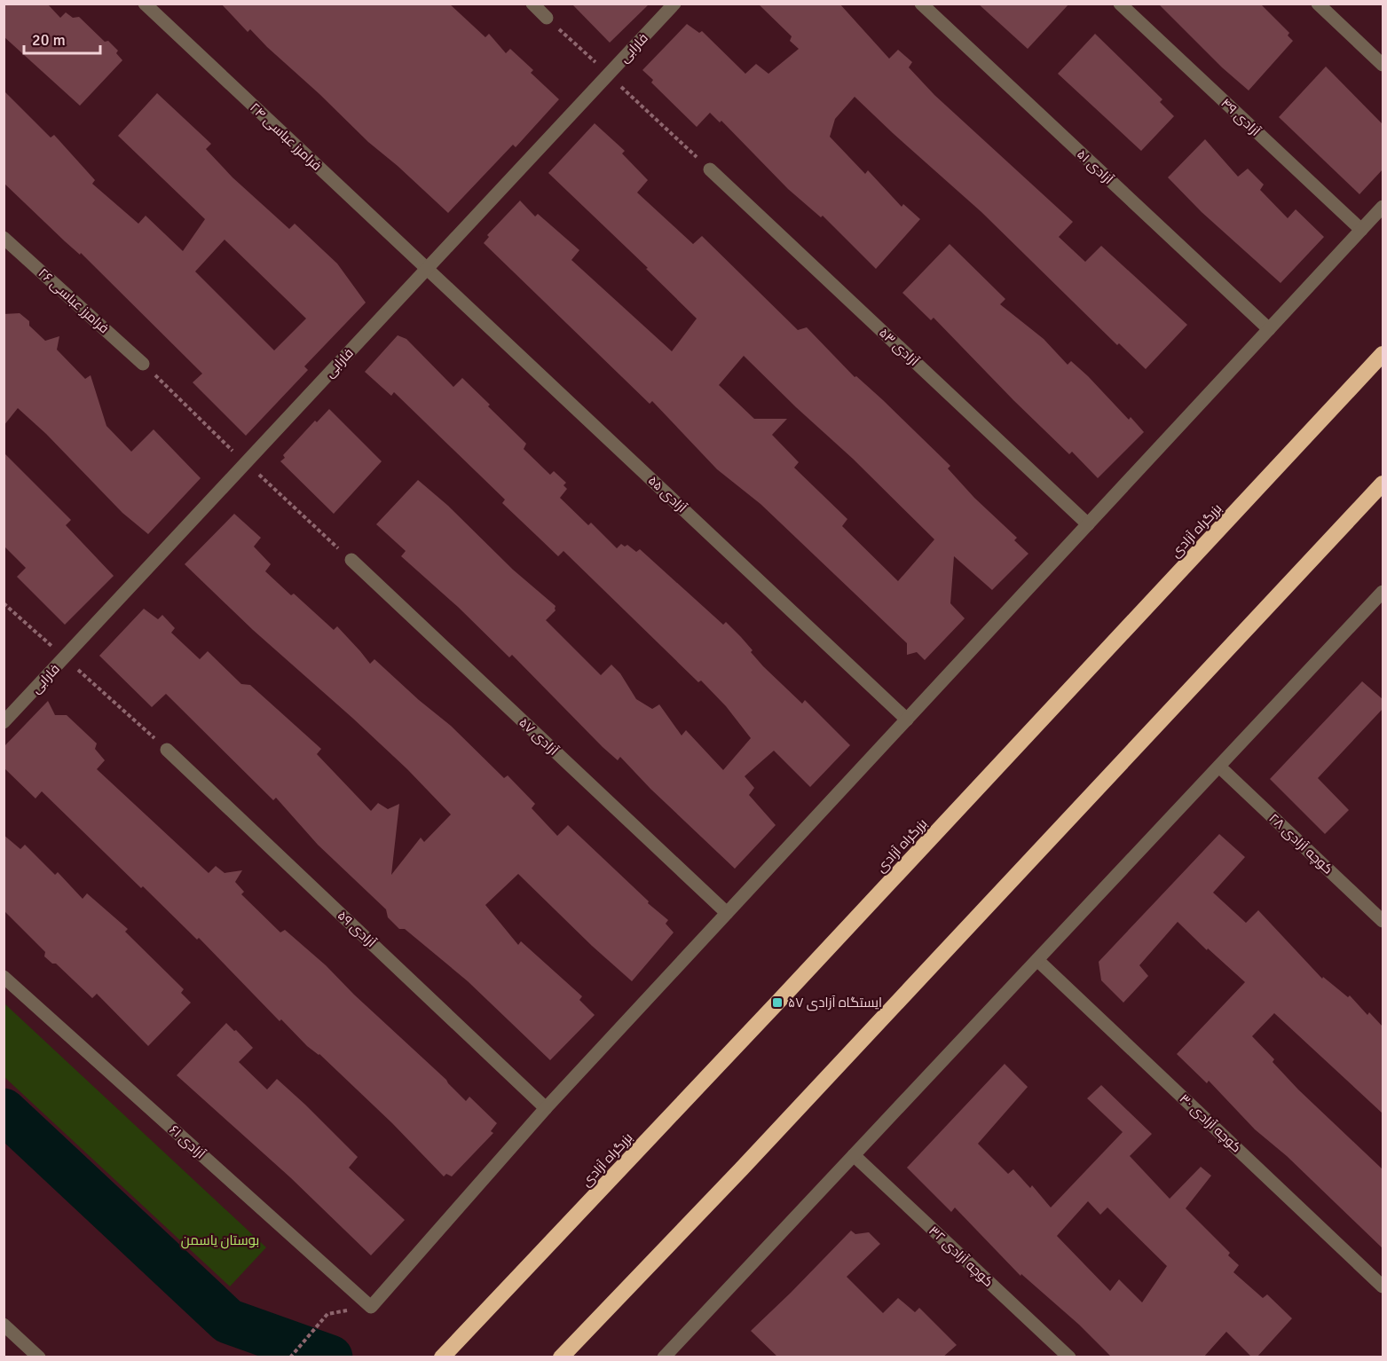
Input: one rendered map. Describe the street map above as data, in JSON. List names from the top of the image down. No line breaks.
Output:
{"streets":{"highway":["بزرگراه آزادی"],"street":["فارابی","۴۹ آزادی","فرامرز عباسی ۲۴","۵۱ آزادی","فرامرز عباسی ۲۶","۵۳ آزادی","آزادی ۵۵","آزادی ۵۷","کوچه آزادی ۲۸","آزادی ۵۹","کوچه آزادی ۳۰","آزادی ۶۱","کوچه آزادی ۳۲"]},"crossings":[["فارابی","فرامرز عباسی ۲۴"],["فارابی","آزادی ۵۵"],["فرامرز عباسی ۲۴","آزادی ۵۵"],["آزادی ۵۹","آزادی ۶۱"]],"parks":["بوستان یاسمن"],"places":{"transit":["ایستگاه آزادی ۵۷"]},"scale_bar":"20 m"}
